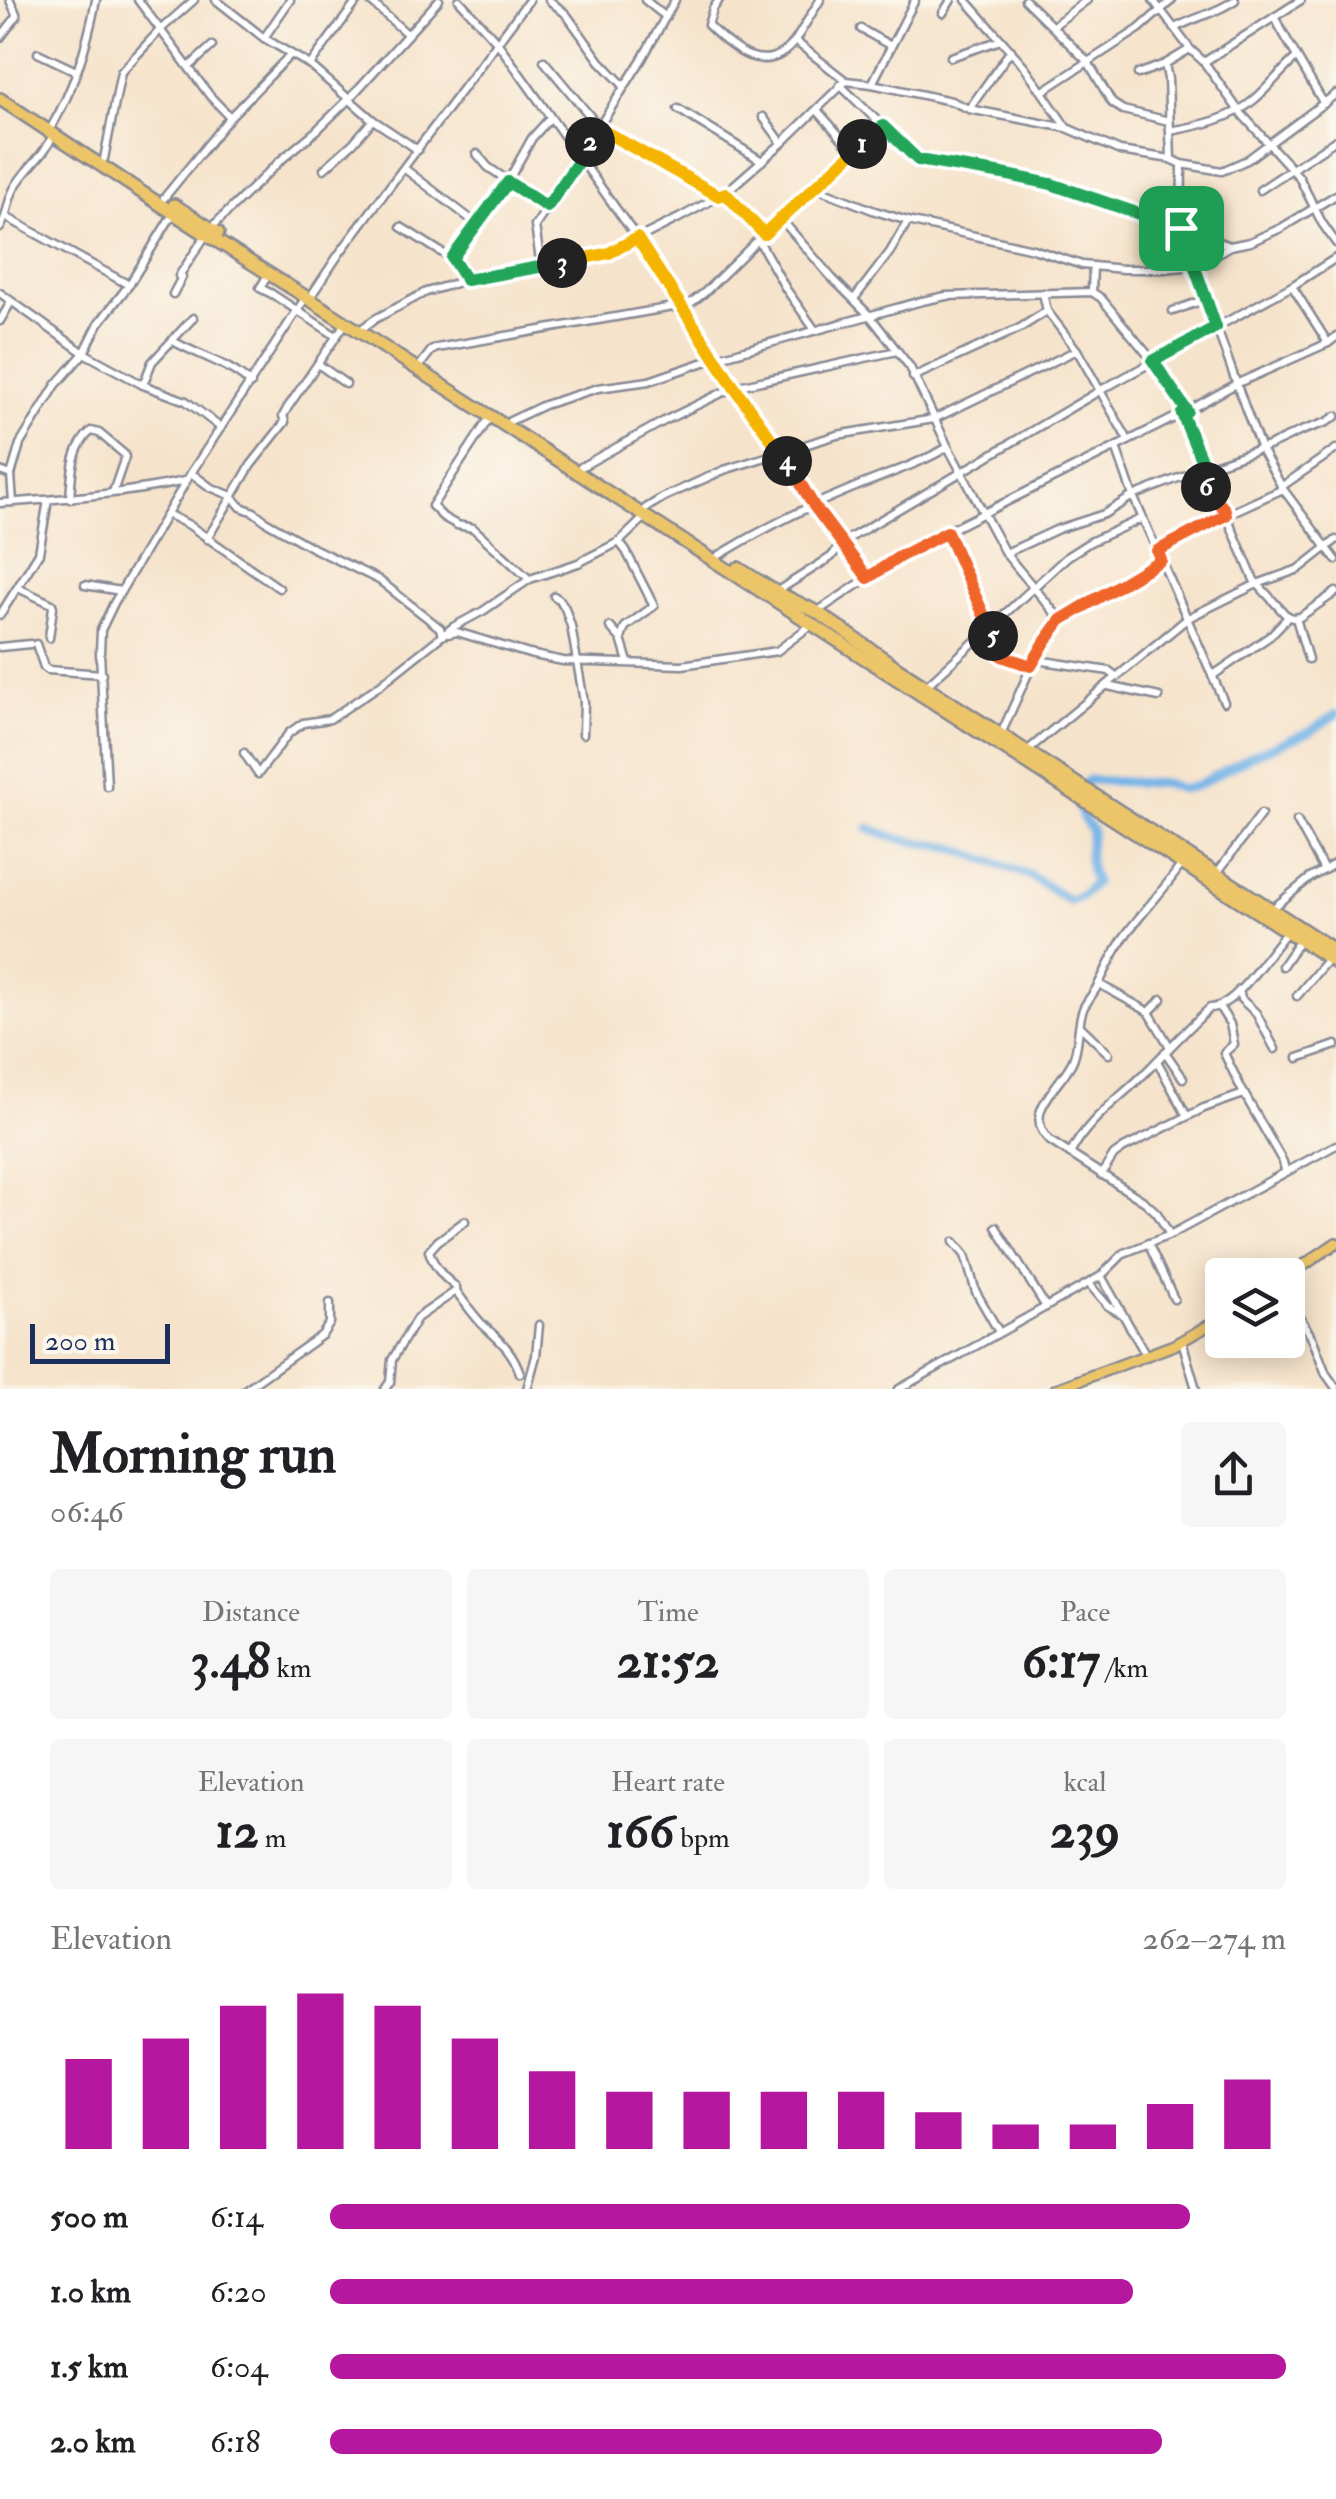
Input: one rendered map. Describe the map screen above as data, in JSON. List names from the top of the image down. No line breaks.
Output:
{"scale_bar":"200 m","page":{"pins":["2","1","3","4","6","5"],"scale":"200 m","heading":["Morning run","06:46"],"stats":[["Distance","3.48 km"],["Time","21:52"],["Pace","6:17 /km"],["Elevation","12 m"],["Heart rate","166 bpm"],["kcal","239"]],"chart":["Elevation","262–274 m"],"list":[{"name":"500 m","note":"6:14"},{"name":"1.0 km","note":"6:20"},{"name":"1.5 km","note":"6:04"},{"name":"2.0 km","note":"6:18"}]}}
